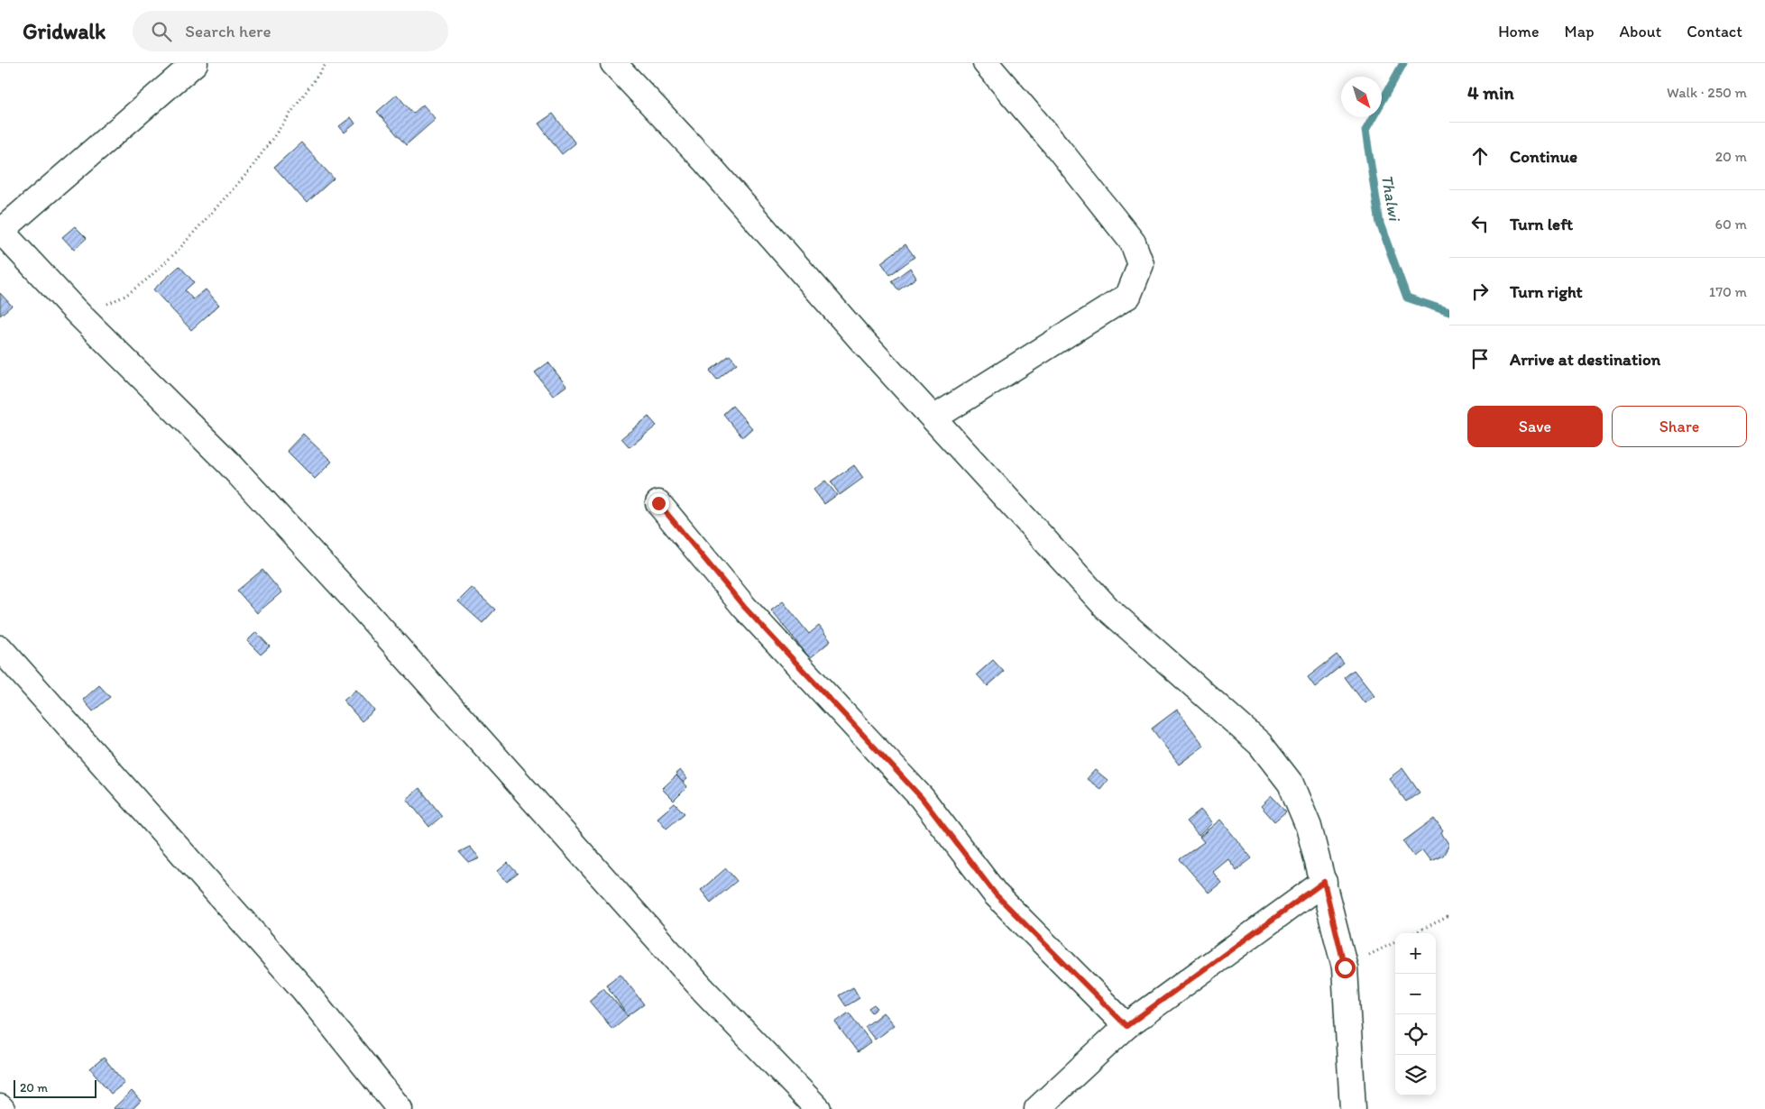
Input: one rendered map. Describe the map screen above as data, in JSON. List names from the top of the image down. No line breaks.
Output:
{"water":["Thalwi"],"scale_bar":"20 m","north":"bottom right","page":{"header":"Gridwalk","search":"Search here","nav":["Home","Map","About","Contact"],"heading":["4 min","Walk · 250 m"],"list":[["Continue","20 m"],["Turn left","60 m"],["Turn right","170 m"],"Arrive at destination"],"buttons":["Save","Share"],"map_buttons":["+","−"],"scale":"20 m"}}
